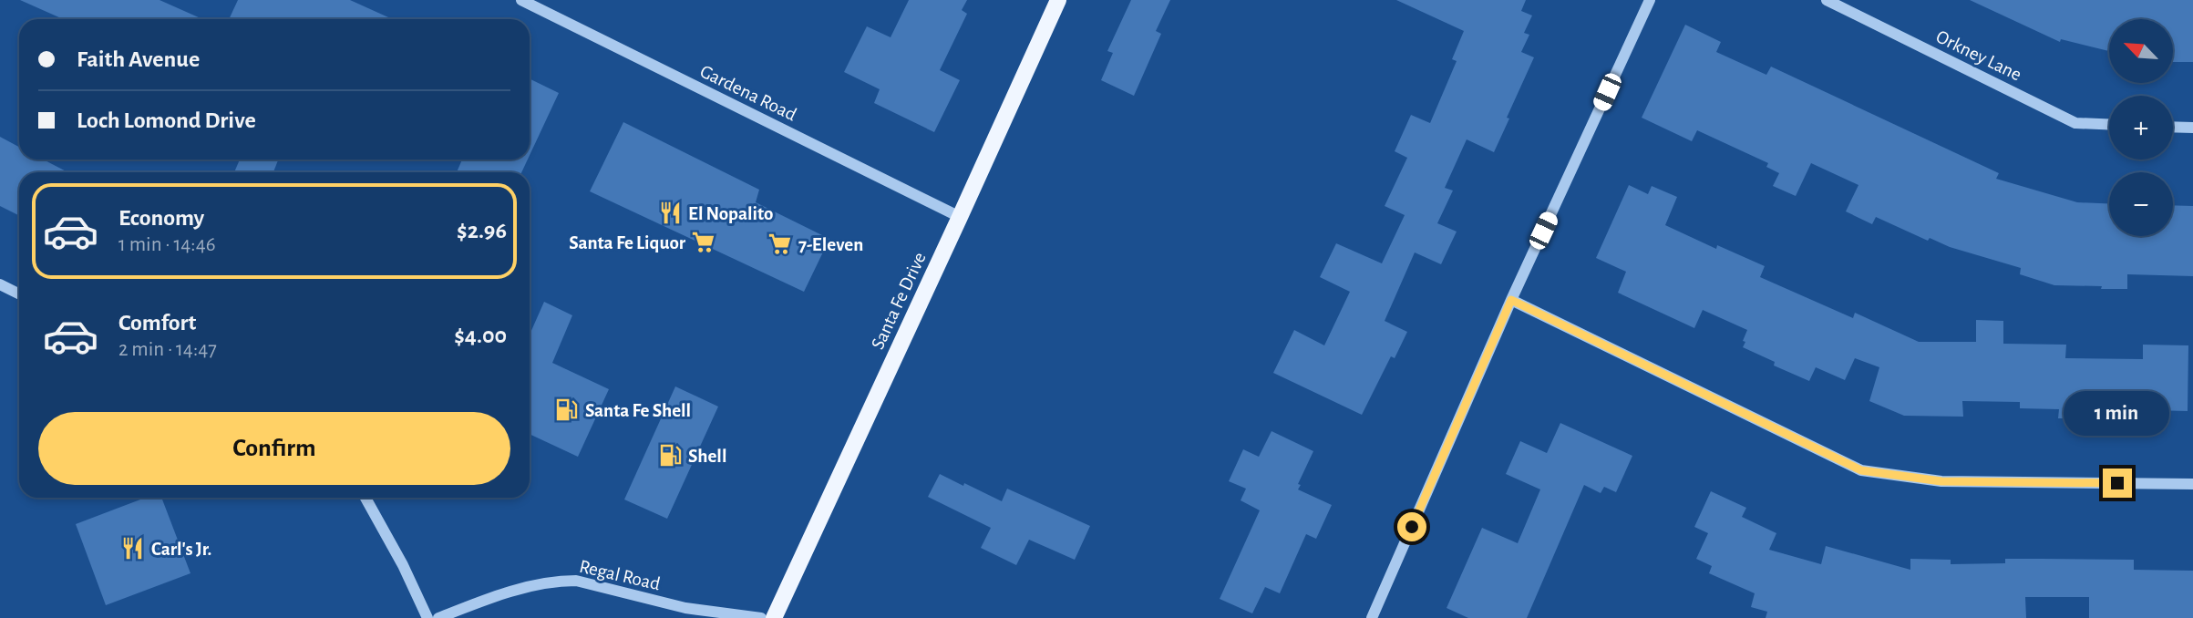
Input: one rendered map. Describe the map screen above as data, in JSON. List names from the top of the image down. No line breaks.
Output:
{"streets":{"main road":["Santa Fe Drive"],"street":["Orkney Lane","Gardena Road","Regal Road"]},"crossings":[["Gardena Road","Santa Fe Drive"]],"places":{"restaurant":["El Nopalito","Carl's Jr."],"supermarket":["Santa Fe Liquor","7-Eleven"],"fuel station":["Santa Fe Shell","Shell"]},"north":"top left","page":{"map_buttons":["+","−"],"banner":["Faith Avenue","Loch Lomond Drive"],"list":[{"name":"Economy","note":"1 min · 14:46","value":"$2.96"},{"name":"Comfort","note":"2 min · 14:47","value":"$4.00"}],"bubble":"1 min","buttons":"Confirm"}}
